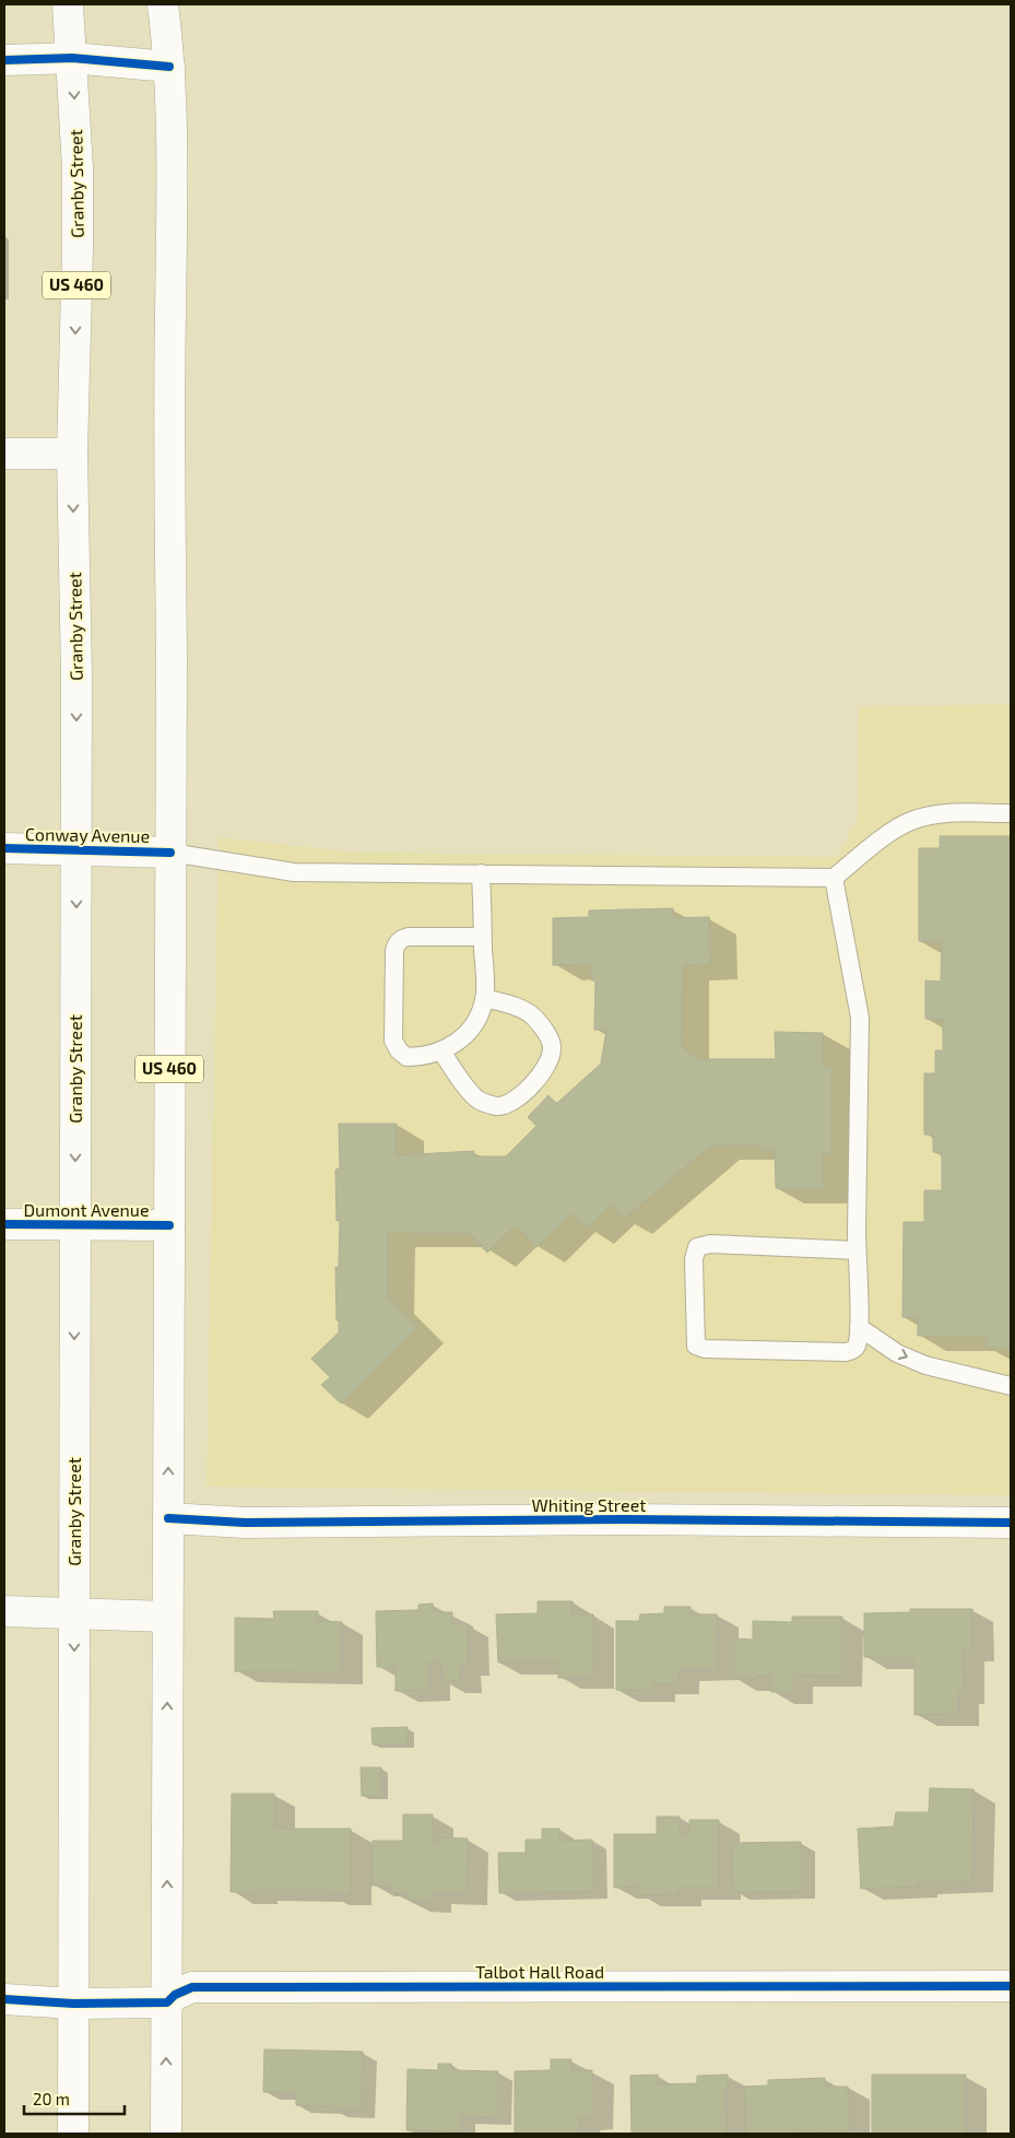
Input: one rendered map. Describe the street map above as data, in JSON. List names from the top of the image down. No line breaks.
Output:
{"streets":{"main road":["Granby Street","US 460","Conway Avenue","Dumont Avenue","Whiting Street","Talbot Hall Road"]},"crossings":[["Granby Street","Conway Avenue"],["Granby Street","Dumont Avenue"],["US 460","Conway Avenue"],["US 460","Dumont Avenue"],["US 460","Whiting Street"],["US 460","Talbot Hall Road"]],"scale_bar":"20 m"}
